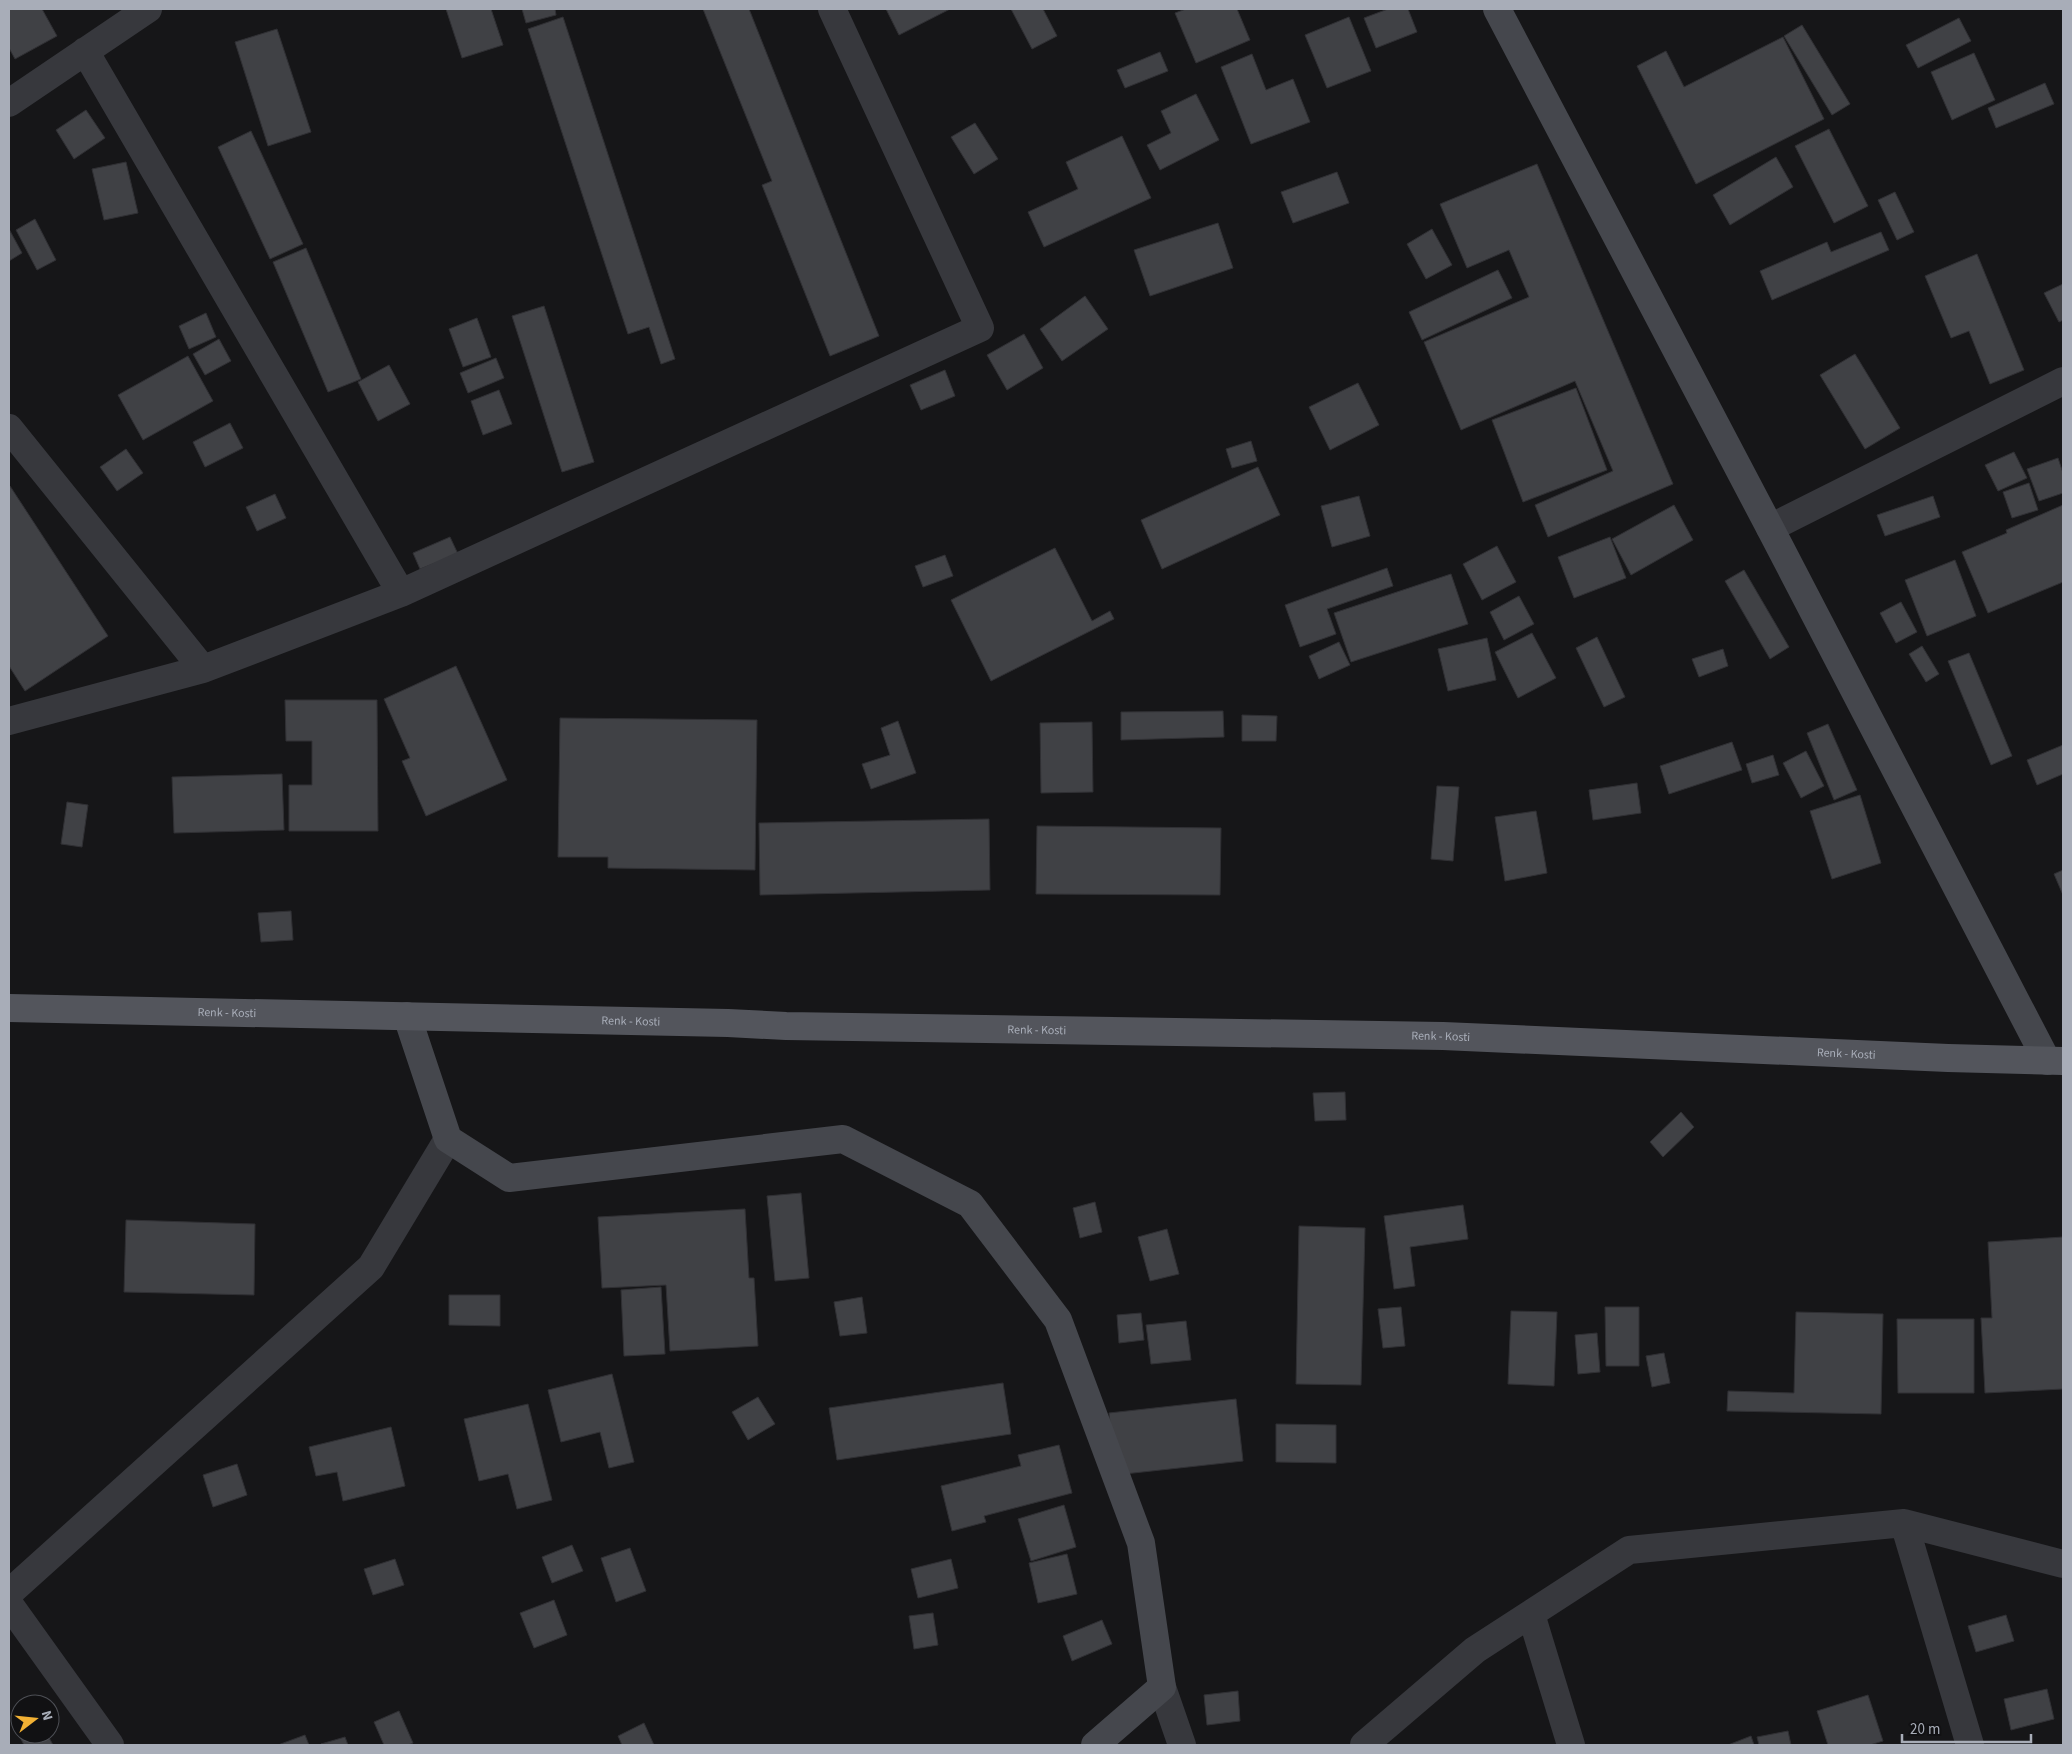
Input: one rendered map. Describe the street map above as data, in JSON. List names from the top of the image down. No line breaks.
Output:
{"streets":{"main road":["Renk - Kosti"]},"scale_bar":"20 m","north":"right"}
